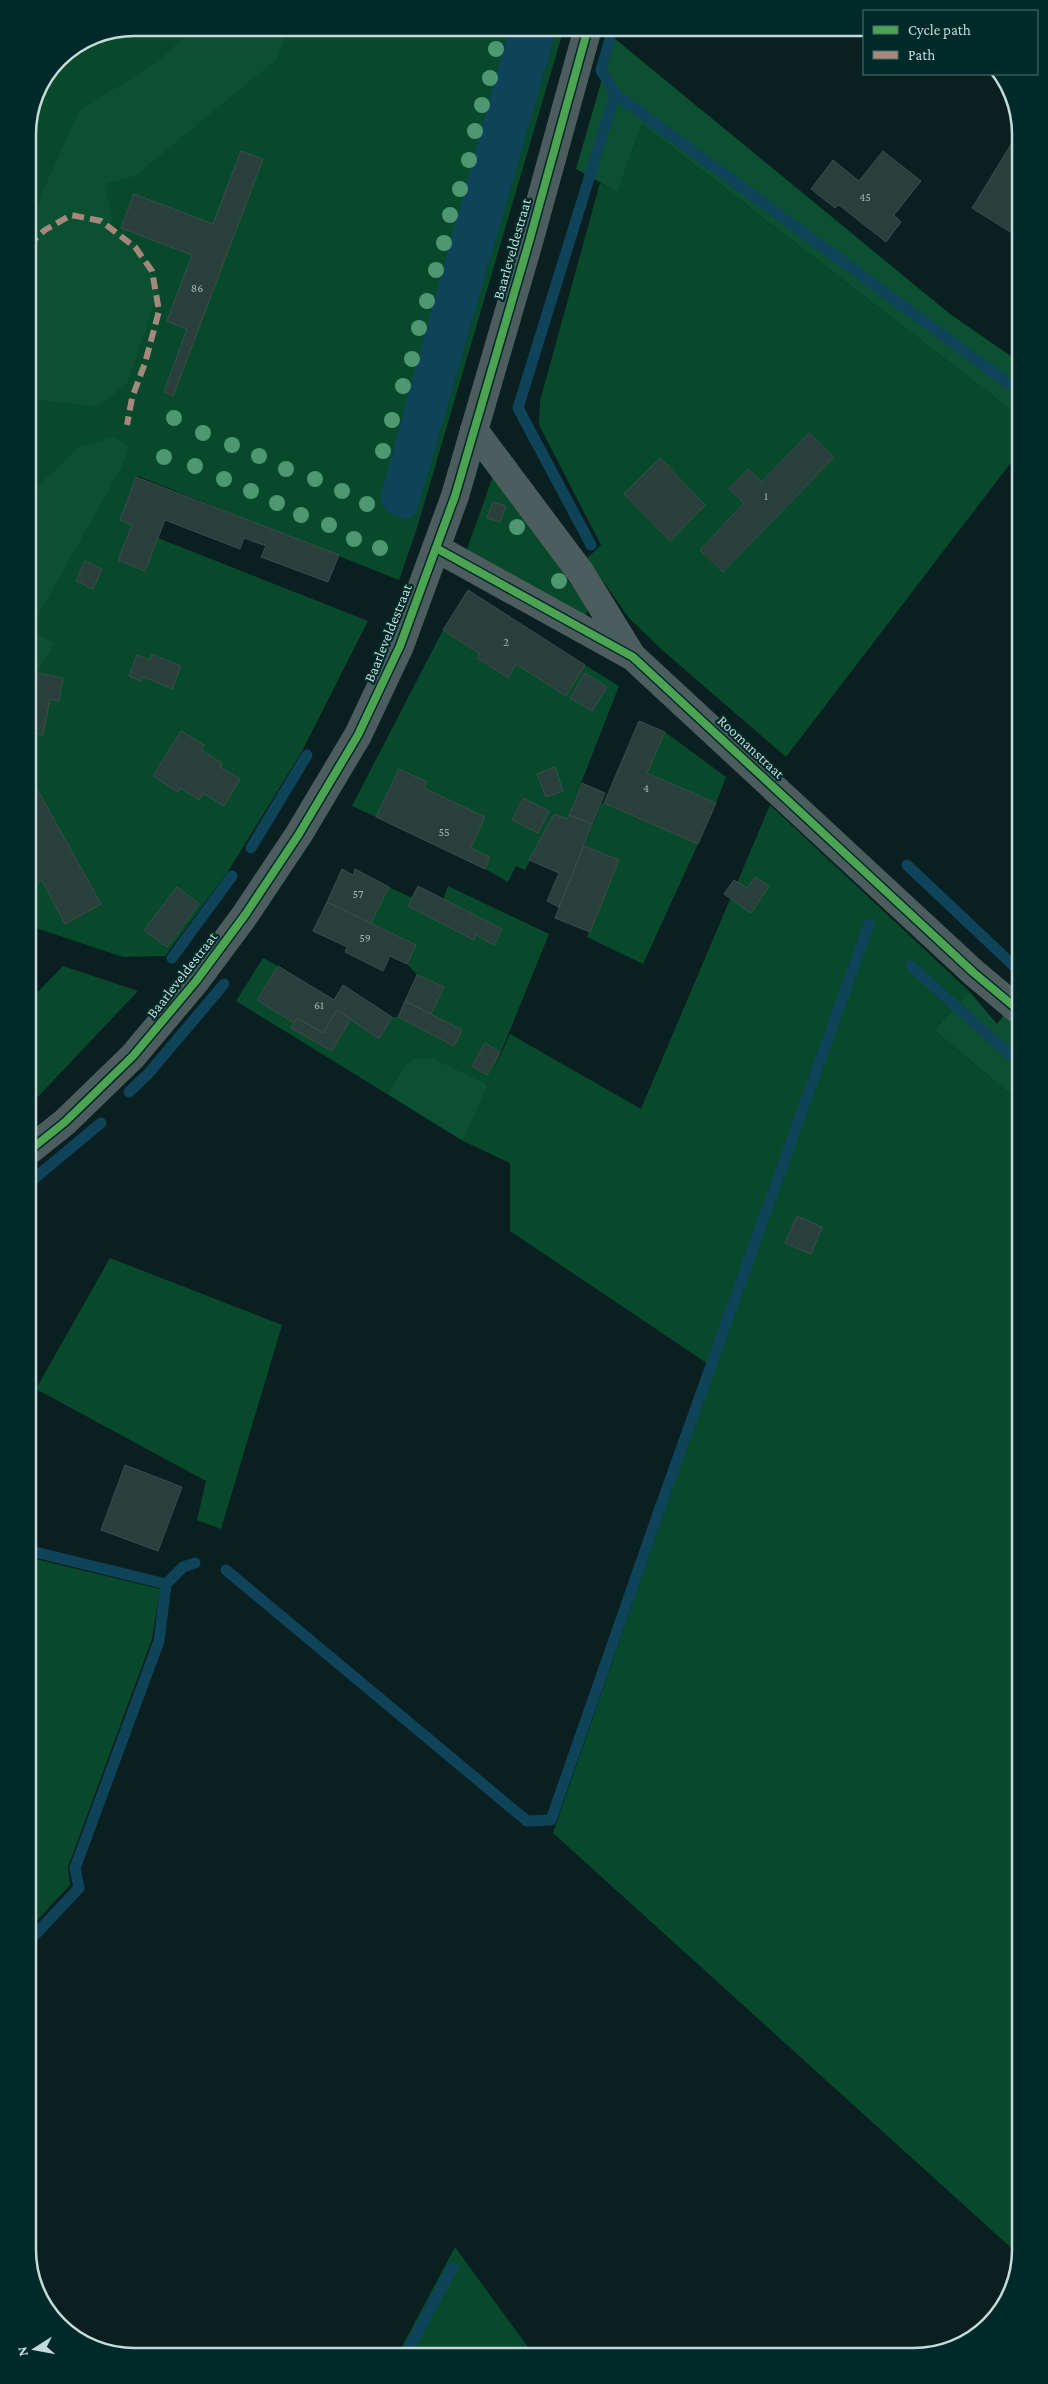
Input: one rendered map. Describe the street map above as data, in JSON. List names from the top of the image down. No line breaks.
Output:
{"streets":{"street":["Baarleveldestraat","Roomanstraat"]},"crossings":[["Baarleveldestraat","Roomanstraat"]],"house_numbers":["45","86","1","2","4","55","57","59","61"],"legend":["Cycle path","Path"],"north":"left"}
